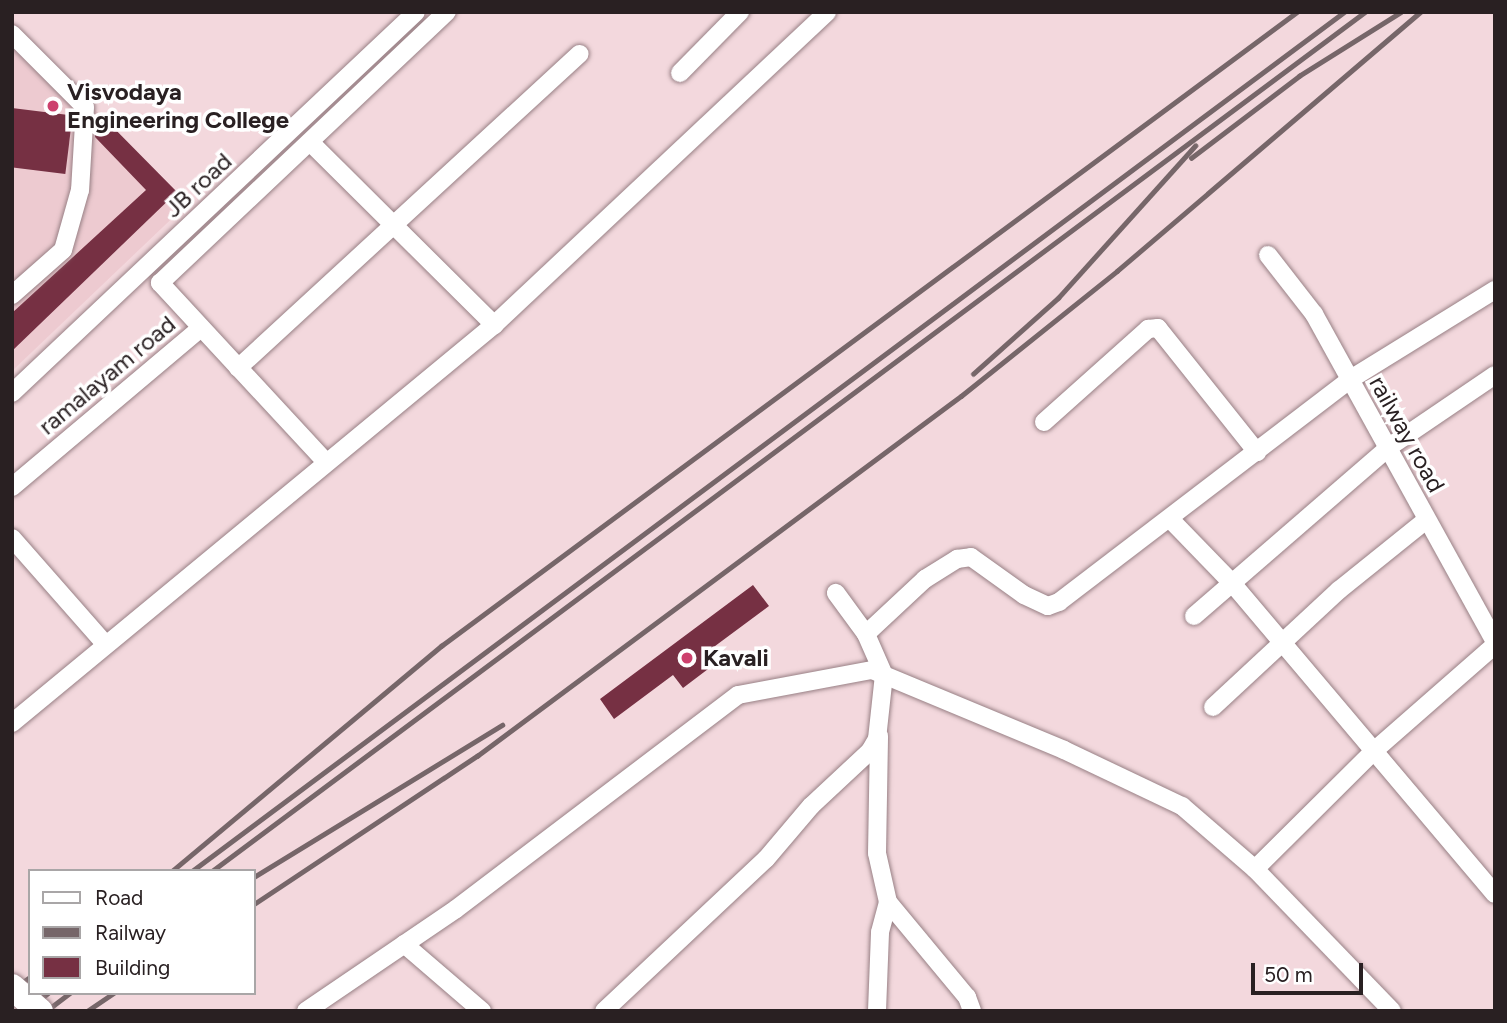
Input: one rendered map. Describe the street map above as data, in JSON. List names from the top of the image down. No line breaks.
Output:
{"streets":{"street":["JB road","ramalayam road","railway road"]},"places":["Visvodaya Engineering College","Kavali"],"legend":["Road","Railway","Building"],"scale_bar":"50 m"}
